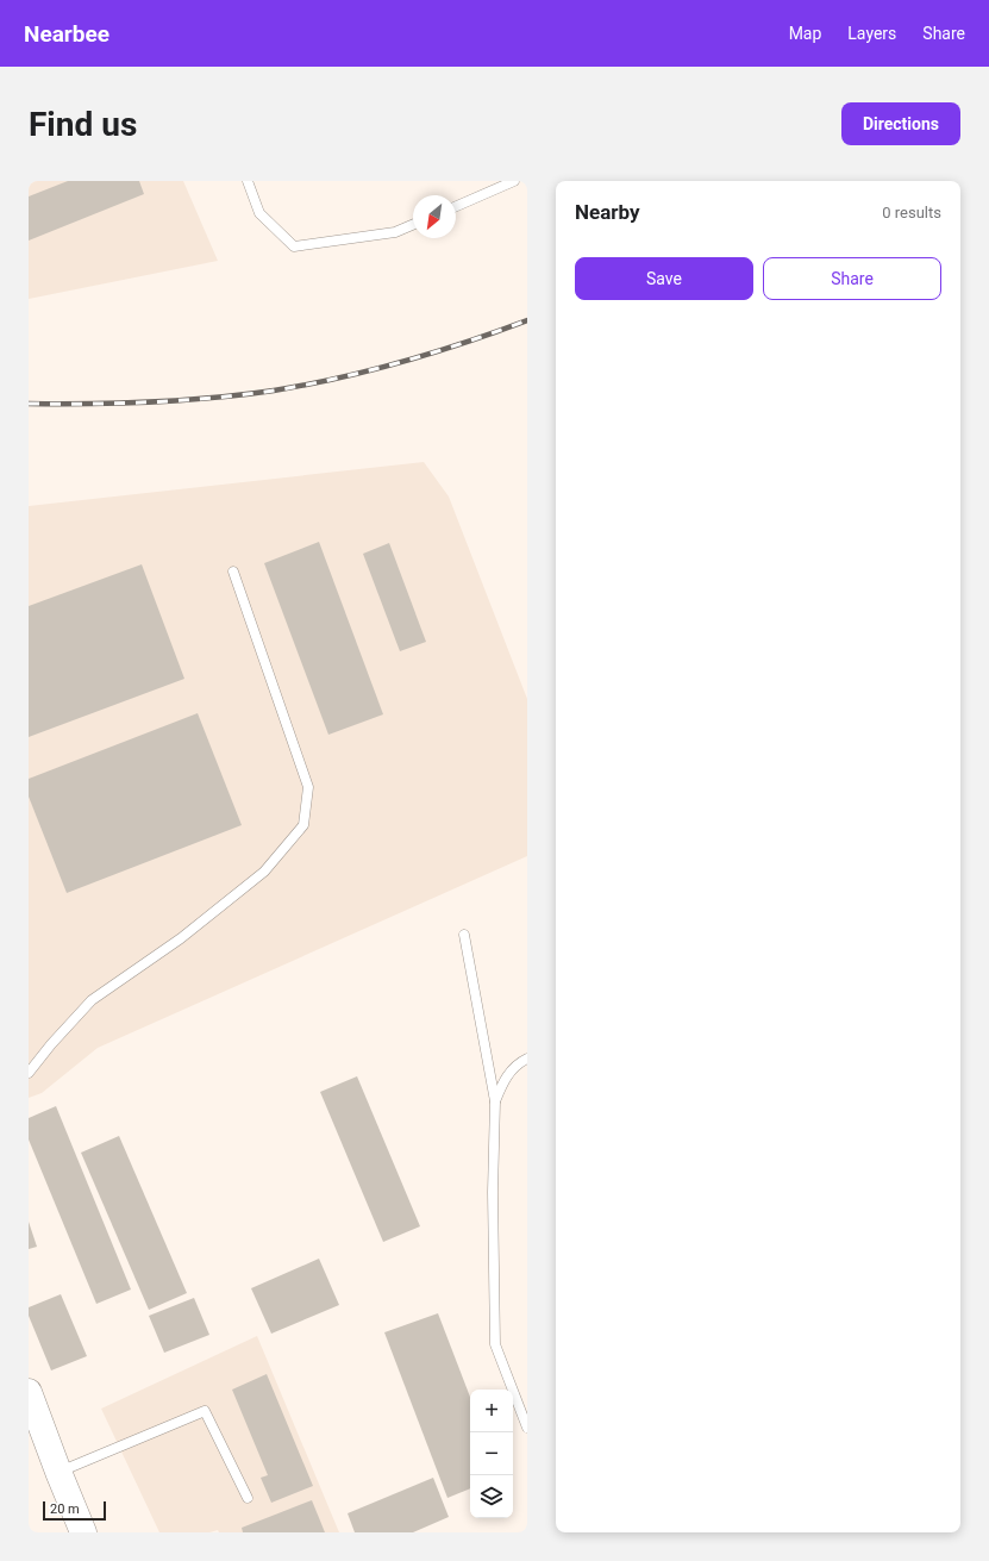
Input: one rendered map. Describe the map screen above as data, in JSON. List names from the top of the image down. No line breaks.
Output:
{"scale_bar":"20 m","north":"bottom left","page":{"header":"Nearbee","nav":["Map","Layers","Share"],"buttons":["Directions",["Save","Share"]],"title":"Find us","heading":["Nearby","0 results"],"map_buttons":["+","−"],"scale":"20 m"}}
